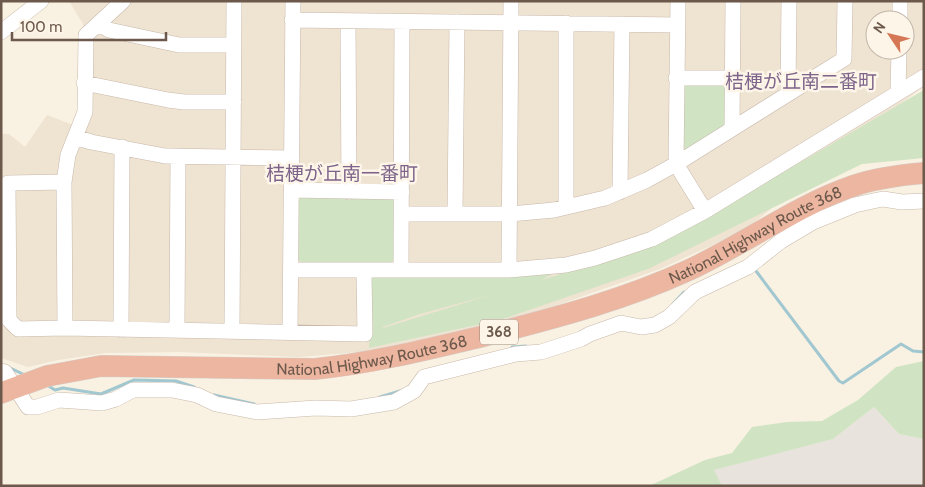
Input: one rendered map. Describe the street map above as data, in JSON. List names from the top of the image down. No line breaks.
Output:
{"streets":{"highway":["National Highway Route 368","368"]},"districts":["桔梗が丘南二番町","桔梗が丘南一番町"],"scale_bar":"100 m","north":"top left"}
